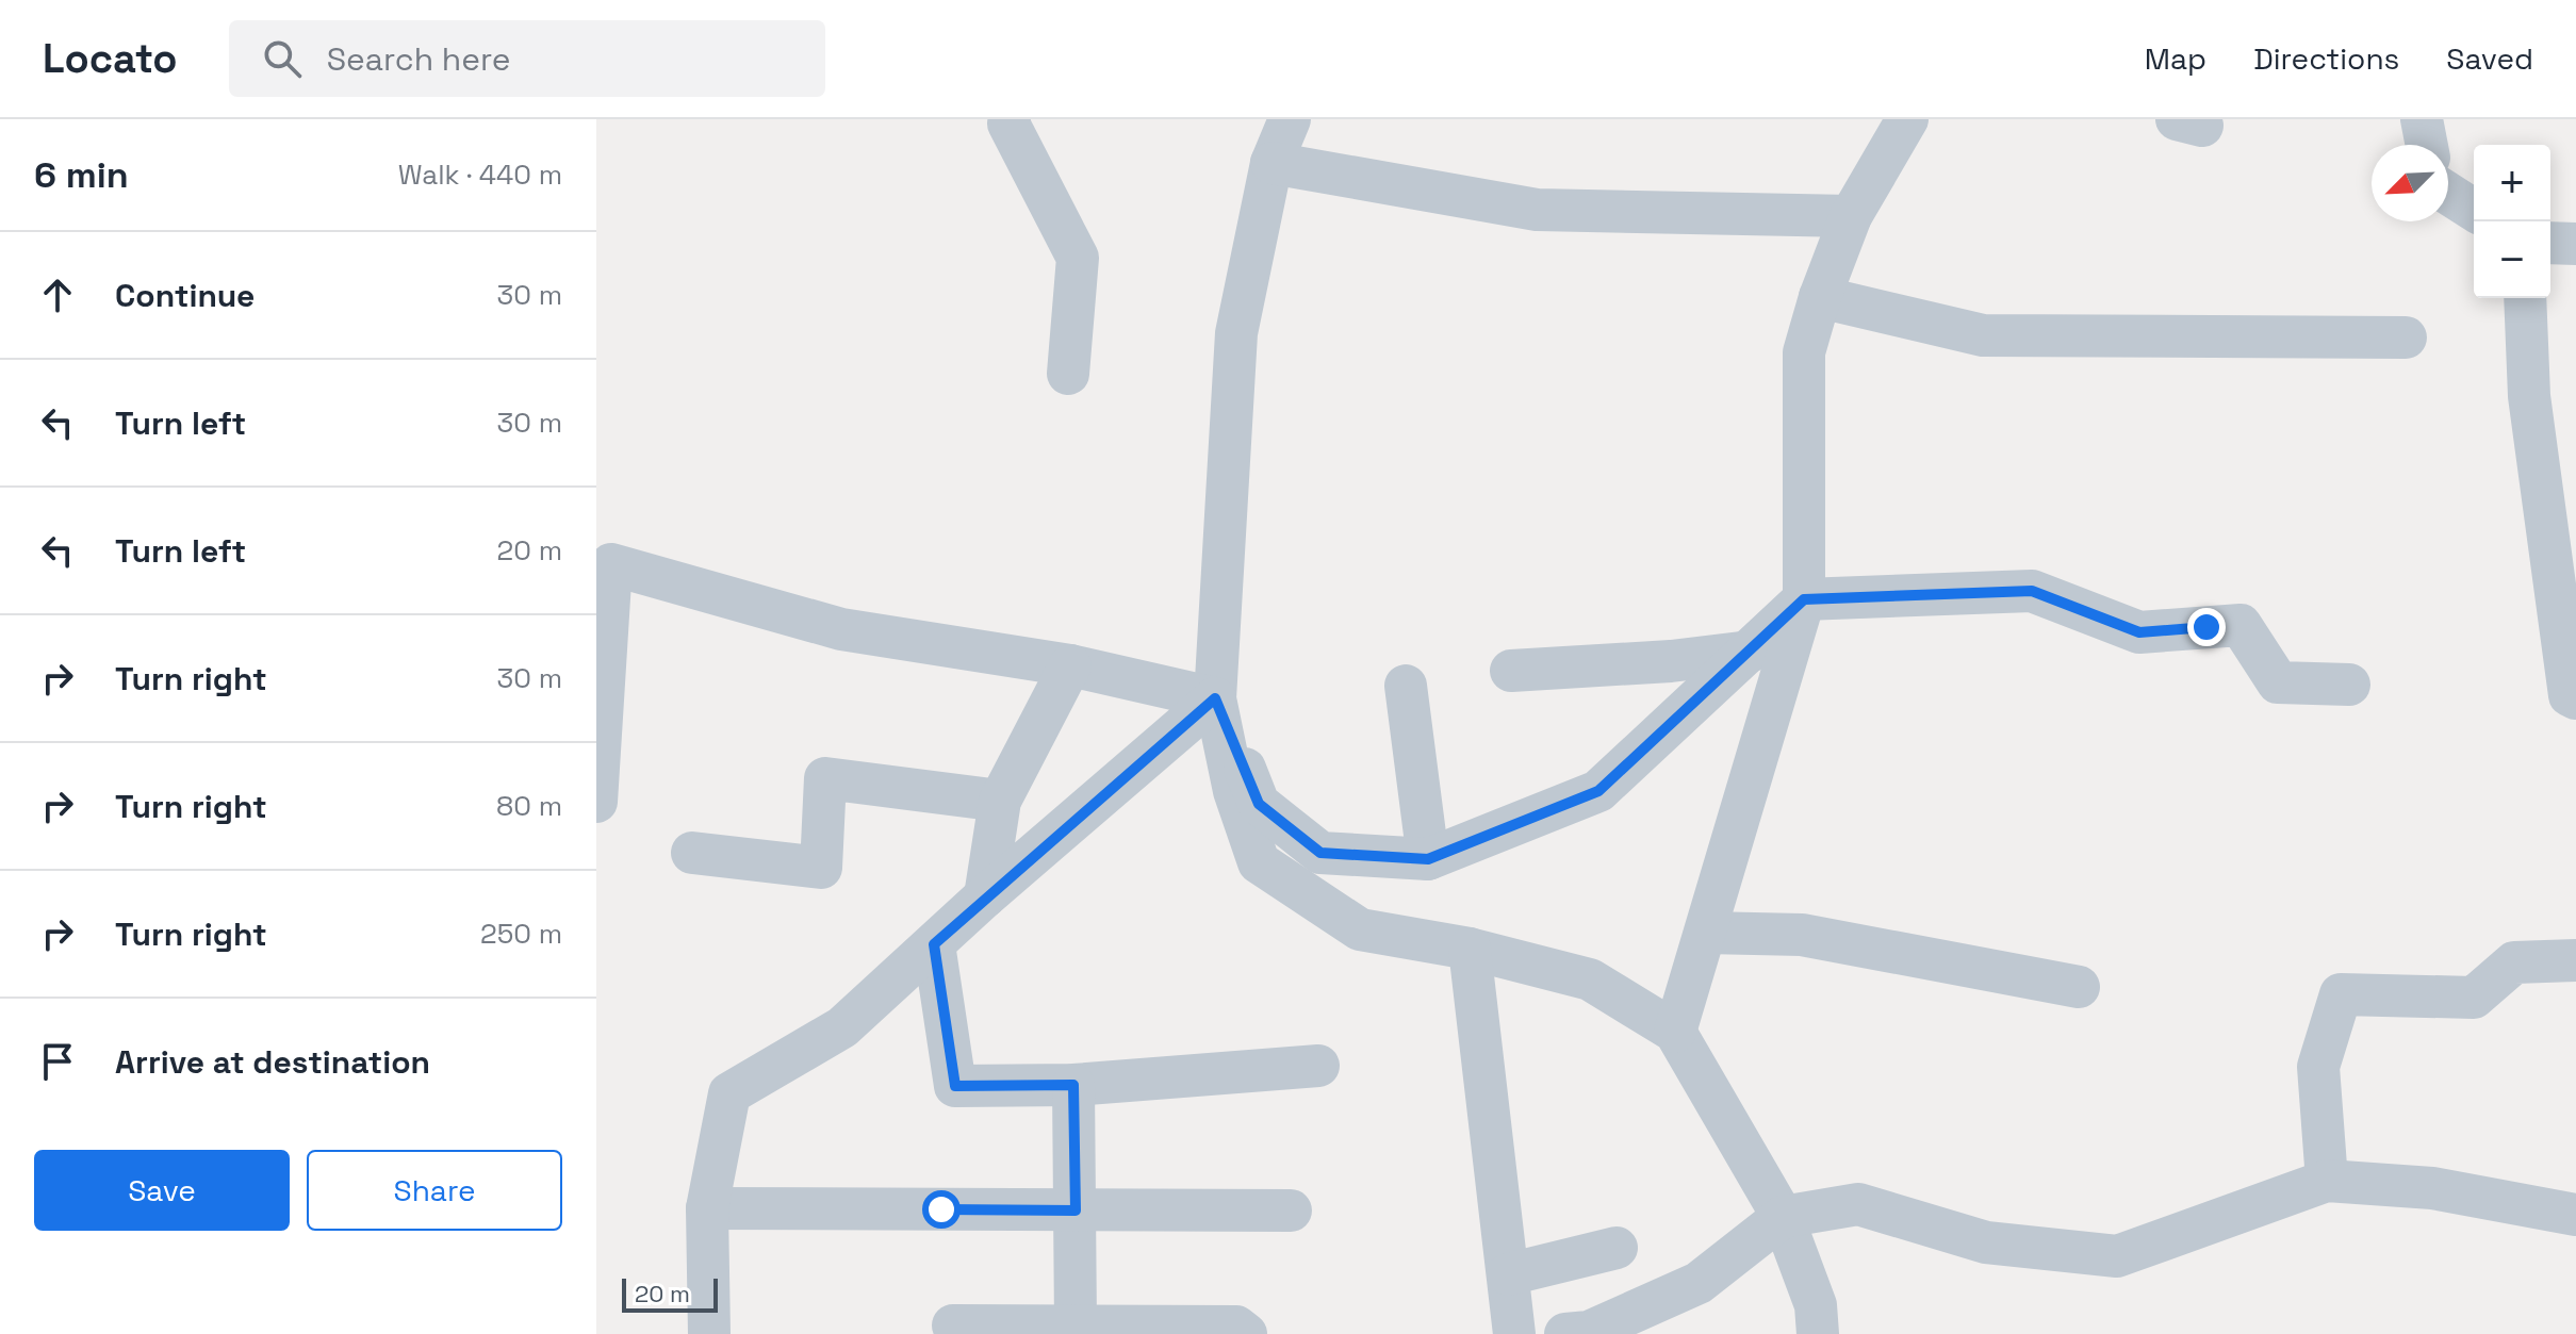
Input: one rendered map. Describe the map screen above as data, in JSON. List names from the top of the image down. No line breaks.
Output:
{"scale_bar":"20 m","north":"bottom left","page":{"header":"Locato","search":"Search here","nav":["Map","Directions","Saved"],"heading":["6 min","Walk · 440 m"],"map_buttons":["+","−"],"list":[["Continue","30 m"],["Turn left","30 m"],["Turn left","20 m"],["Turn right","30 m"],["Turn right","80 m"],["Turn right","250 m"],"Arrive at destination"],"buttons":["Save","Share"],"scale":"20 m"}}
